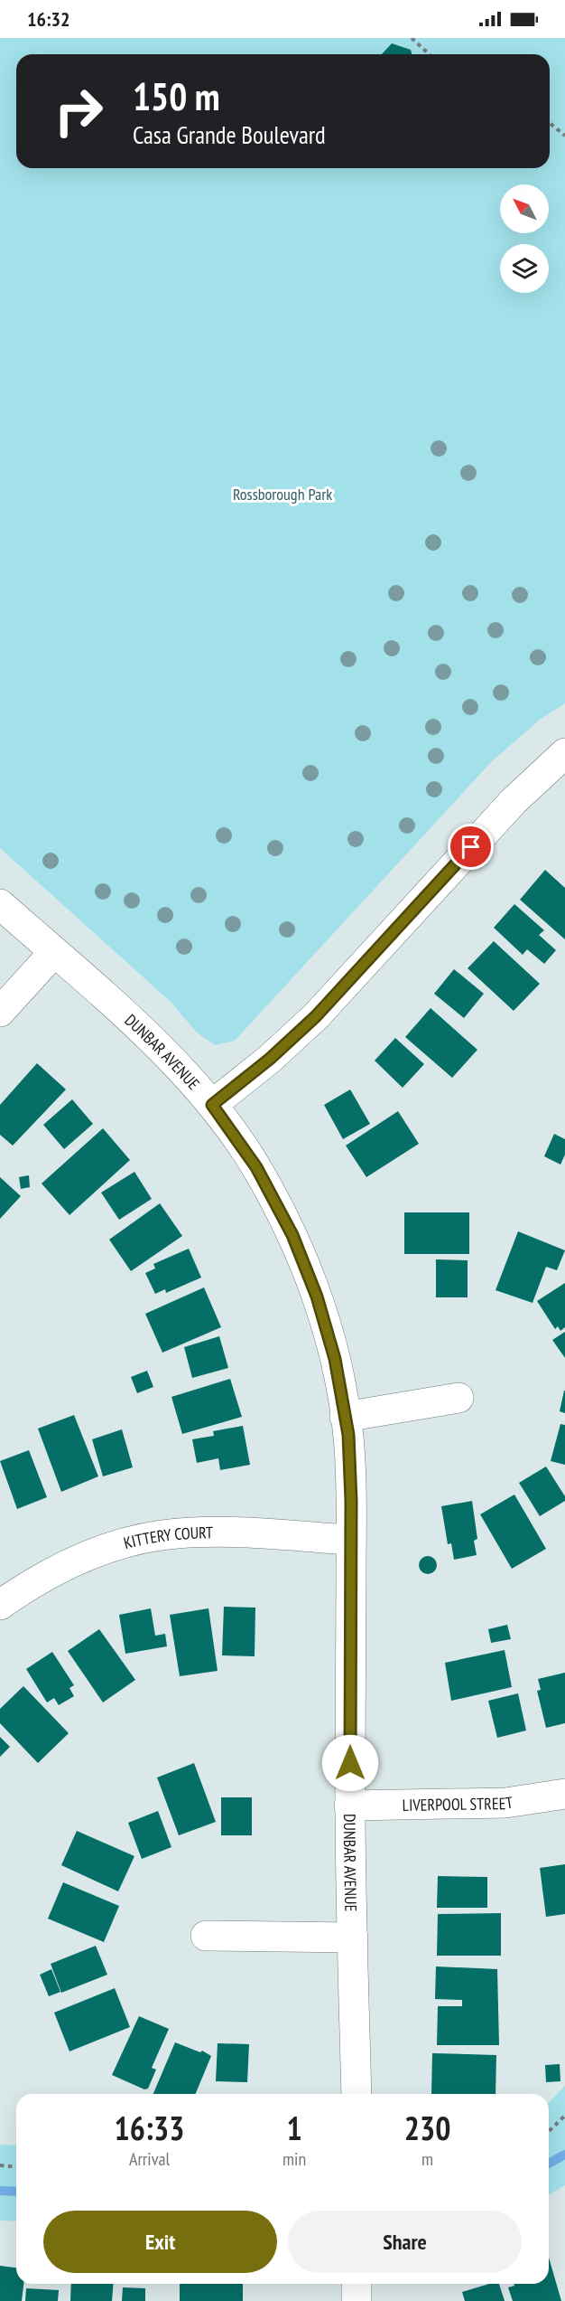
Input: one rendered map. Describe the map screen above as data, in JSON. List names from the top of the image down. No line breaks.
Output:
{"streets":{"street":["DUNBAR AVENUE","KITTERY COURT","LIVERPOOL STREET"]},"crossings":[["DUNBAR AVENUE","KITTERY COURT"],["DUNBAR AVENUE","LIVERPOOL STREET"]],"parks":["Rossborough Park"],"north":"top left","page":{"status":"16:32","turn":["150 m","Casa Grande Boulevard"],"eta":["16:33","Arrival","1","min","230","m"],"buttons":["Exit","Share"]}}
